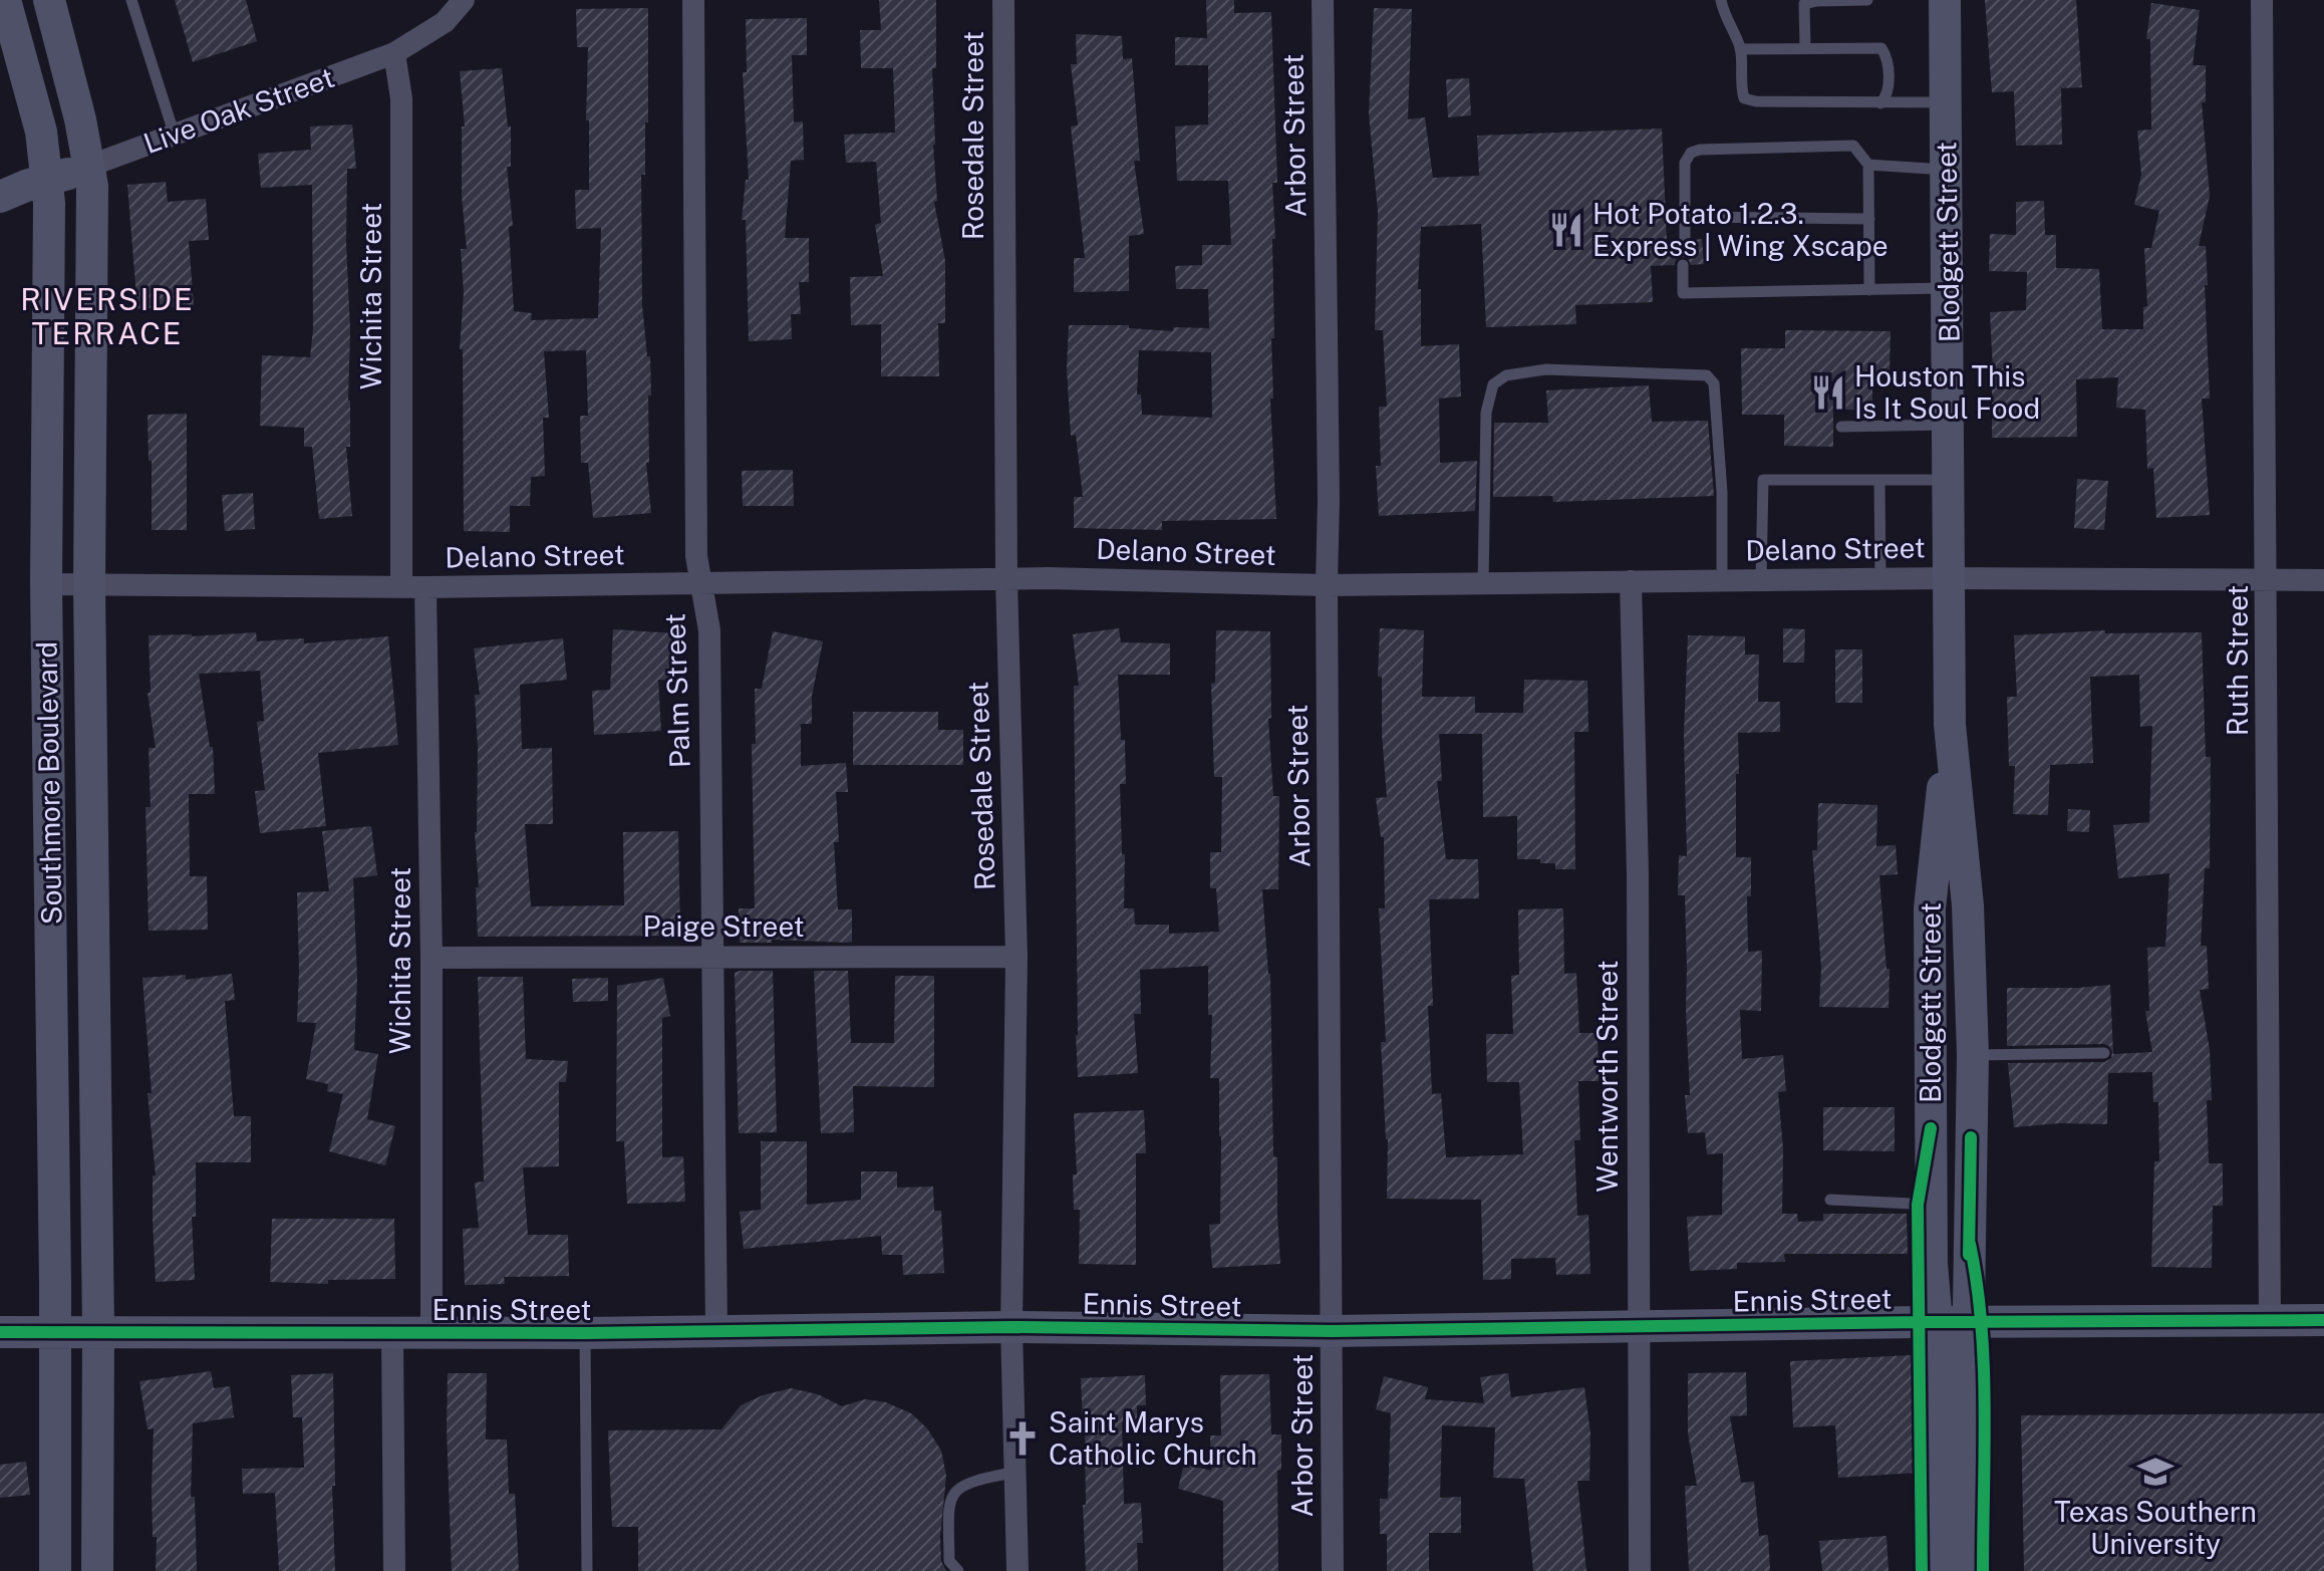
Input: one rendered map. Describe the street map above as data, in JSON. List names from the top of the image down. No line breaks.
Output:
{"streets":{"street":["Live Oak Street","Rosedale Street","Arbor Street","Blodgett Street","Wichita Street","Delano Street","Ruth Street","Palm Street","Southmore Boulevard","Paige Street","Wentworth Street","Ennis Street"]},"crossings":[["Live Oak Street","Wichita Street"],["Live Oak Street","Southmore Boulevard"],["Rosedale Street","Delano Street"],["Rosedale Street","Paige Street"],["Rosedale Street","Ennis Street"],["Arbor Street","Delano Street"],["Arbor Street","Ennis Street"],["Blodgett Street","Delano Street"],["Blodgett Street","Ennis Street"],["Wichita Street","Delano Street"],["Wichita Street","Paige Street"],["Wichita Street","Ennis Street"],["Delano Street","Ruth Street"],["Delano Street","Palm Street"],["Delano Street","Southmore Boulevard"],["Delano Street","Wentworth Street"],["Ruth Street","Ennis Street"],["Palm Street","Paige Street"],["Palm Street","Ennis Street"],["Southmore Boulevard","Ennis Street"],["Wentworth Street","Ennis Street"]],"districts":["RIVERSIDE TERRACE"],"places":{"restaurant":["Hot Potato 1.2.3. Express | Wing Xscape","Houston This Is It Soul Food"],"church":["Saint Marys Catholic Church"],"school or university":["Texas Southern University"]}}
